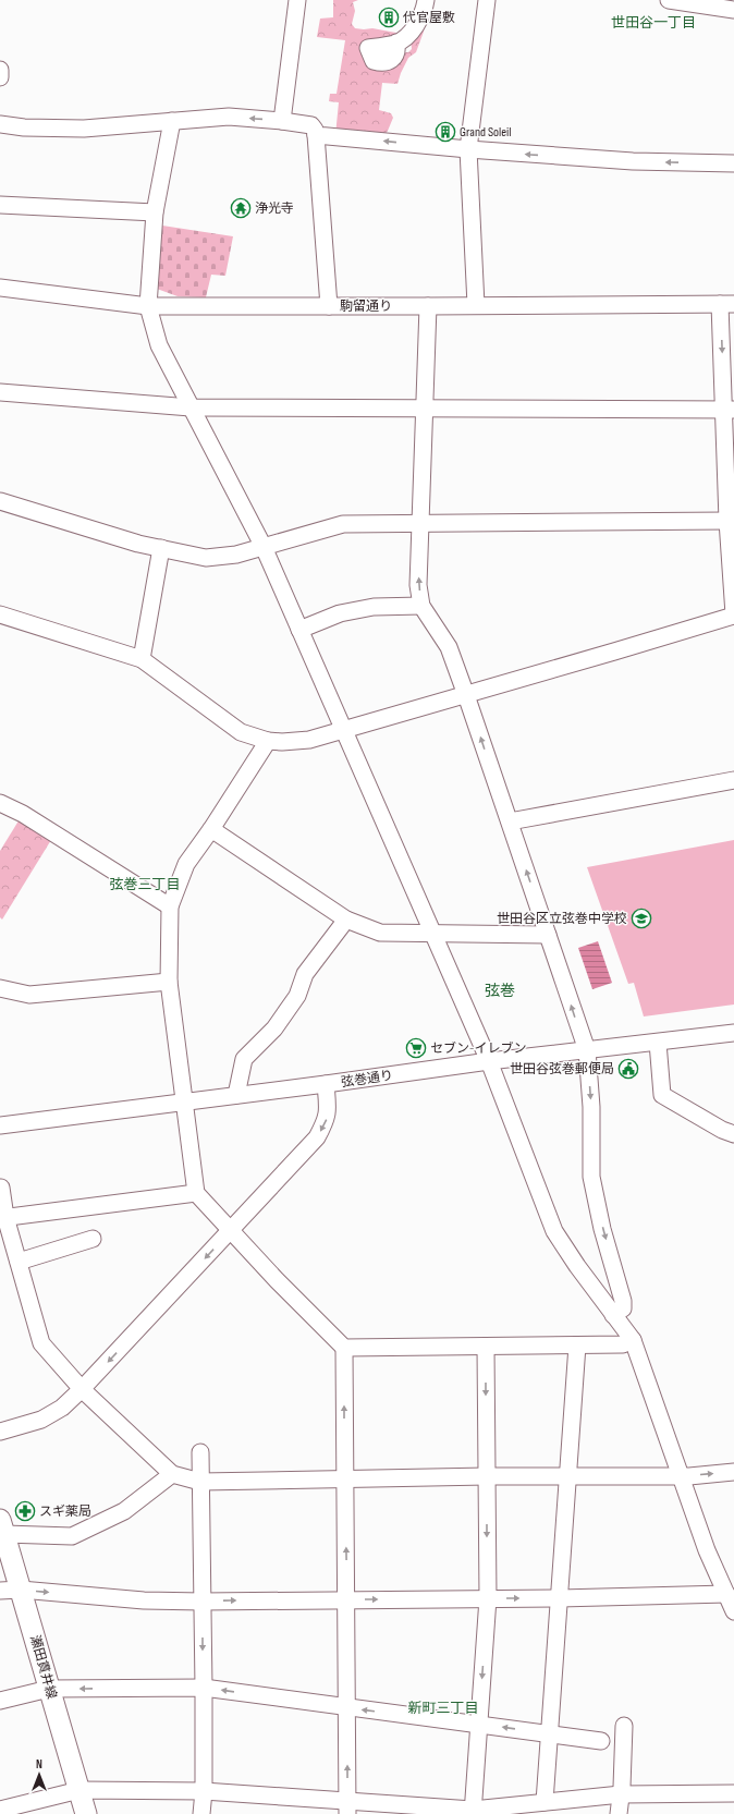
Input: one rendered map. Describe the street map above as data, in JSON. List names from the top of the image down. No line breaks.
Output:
{"streets":{"main road":["瀬田貫井線"],"street":["駒留通り","弦巻通り"]},"districts":["世田谷一丁目","弦巻三丁目","弦巻","新町三丁目"],"places":{"building":["代官屋敷","Grand Soleil"],"temple":["浄光寺"],"school or university":["世田谷区立弦巻中学校"],"supermarket":["セブン-イレブン"],"public building":["世田谷弦巻郵便局"],"pharmacy":["スギ薬局"]},"north":"top"}
